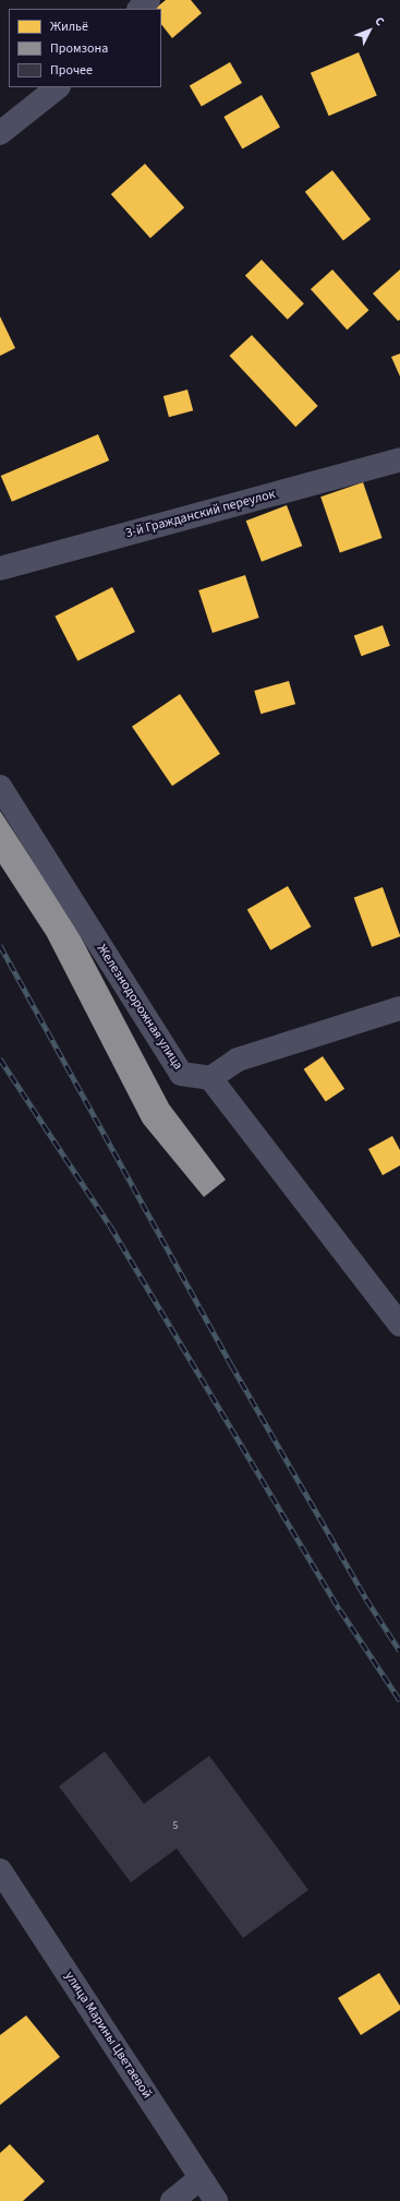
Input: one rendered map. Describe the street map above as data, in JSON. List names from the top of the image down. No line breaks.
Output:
{"streets":{"street":["3-й Гражданский переулок","Железнодорожная улица","улица Марины Цветаевой"]},"house_numbers":["5"],"legend":["Жильё","Промзона","Прочее"],"north":"top right"}
